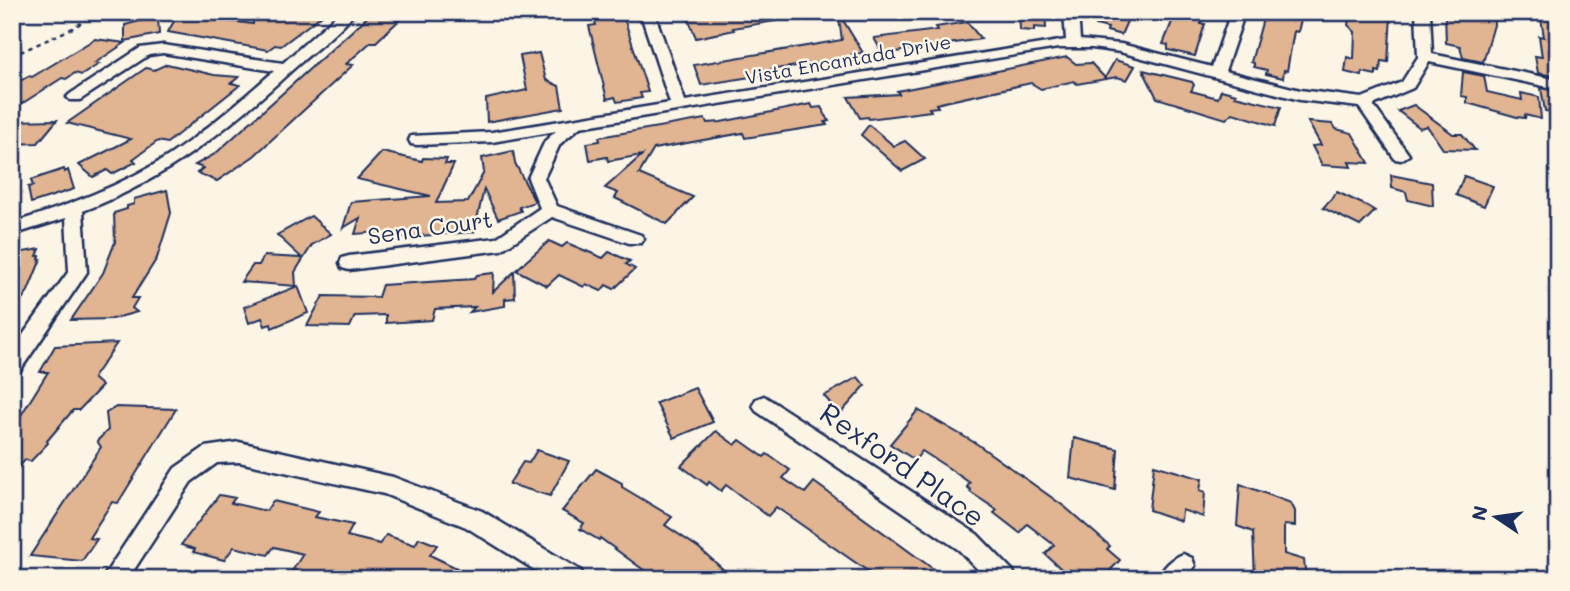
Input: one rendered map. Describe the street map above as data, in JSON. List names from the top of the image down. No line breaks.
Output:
{"streets":{"street":["Vista Encantada Drive","Sena Court","Rexford Place"]},"north":"left"}
